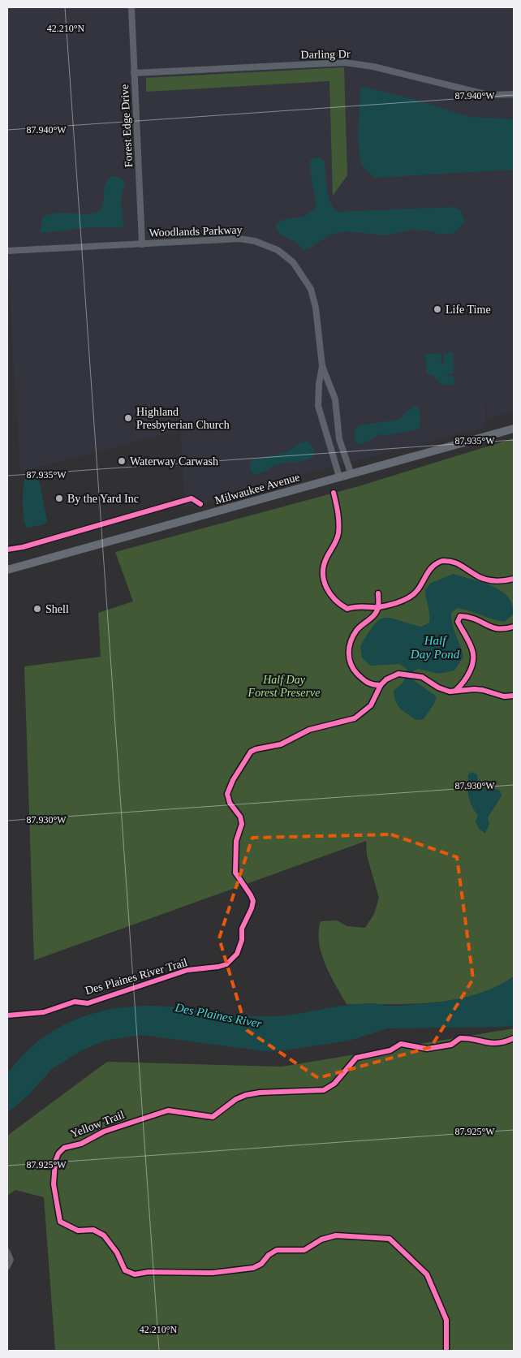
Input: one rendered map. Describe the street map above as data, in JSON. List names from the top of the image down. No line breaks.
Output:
{"streets":{"main road":["Milwaukee Avenue"],"street":["Darling Dr","Forest Edge Drive","Woodlands Parkway"],"cycle path":["Des Plaines River Trail","Yellow Trail"]},"crossings":[["Darling Dr","Forest Edge Drive"],["Forest Edge Drive","Woodlands Parkway"],["Woodlands Parkway","Milwaukee Avenue"]],"water":["Half Day Pond","Des Plaines River"],"parks":["Half Day Forest Preserve"],"places":["Life Time","Highland Presbyterian Church","Waterway Carwash","By the Yard Inc","Shell"],"coordinates":["42.210°N","87.940°W","87.935°W","87.930°W","87.925°W"]}
